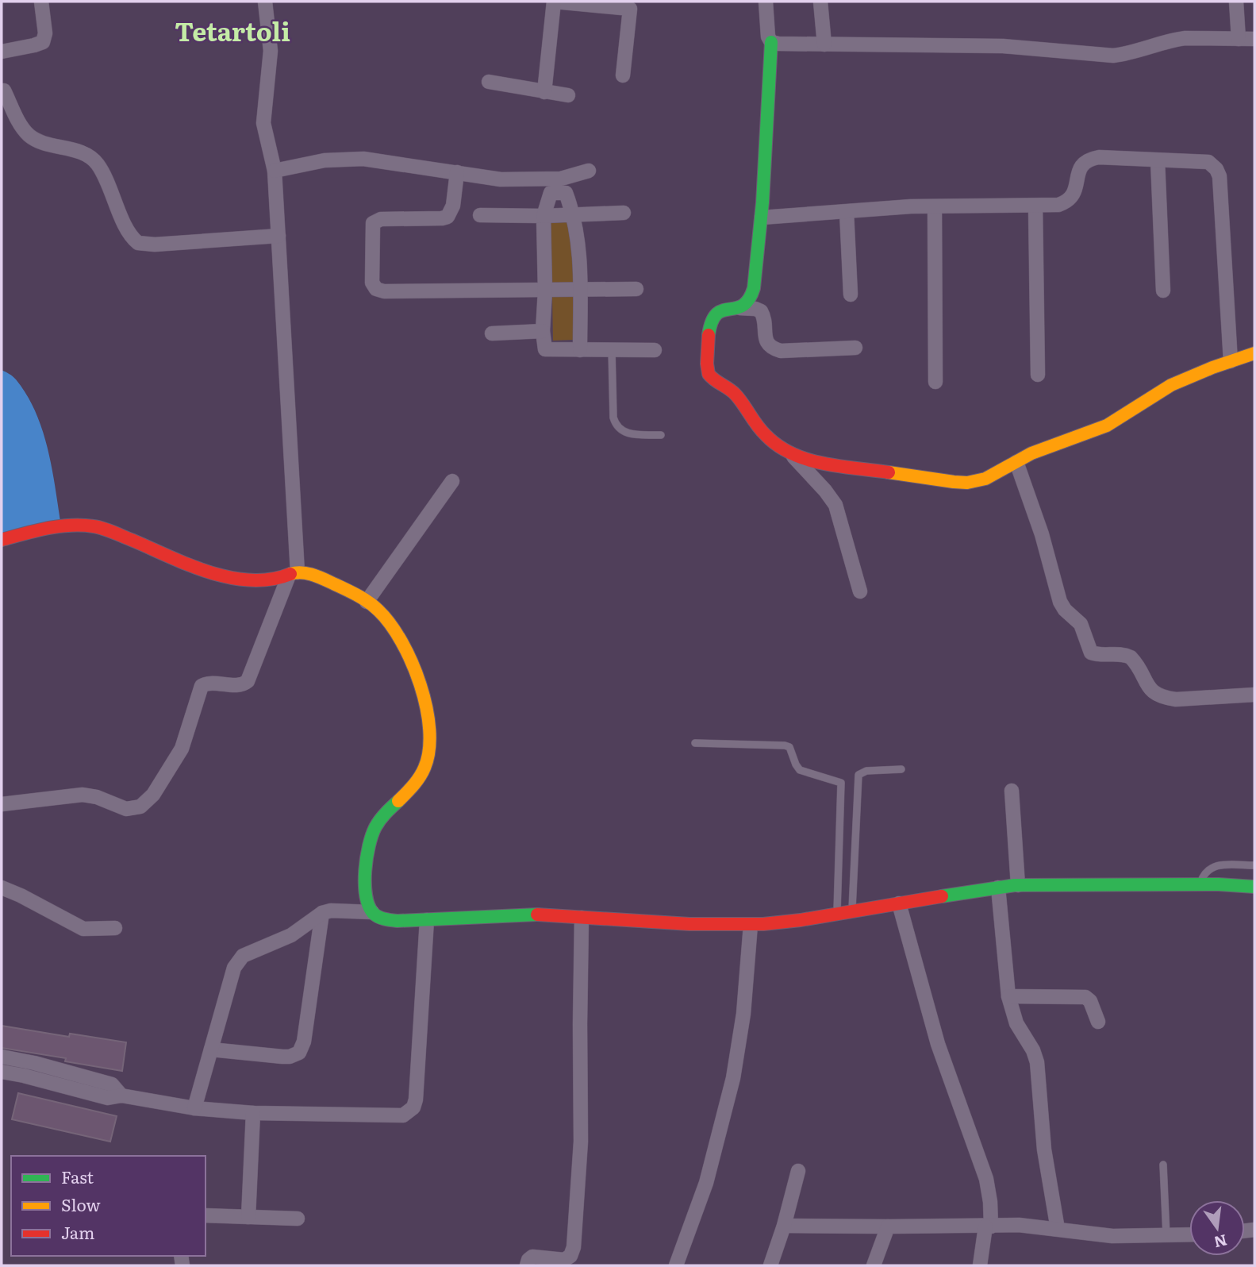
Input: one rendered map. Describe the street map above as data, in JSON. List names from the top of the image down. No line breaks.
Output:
{"districts":["Tetartoli"],"legend":["Fast","Slow","Jam"],"north":"bottom"}
